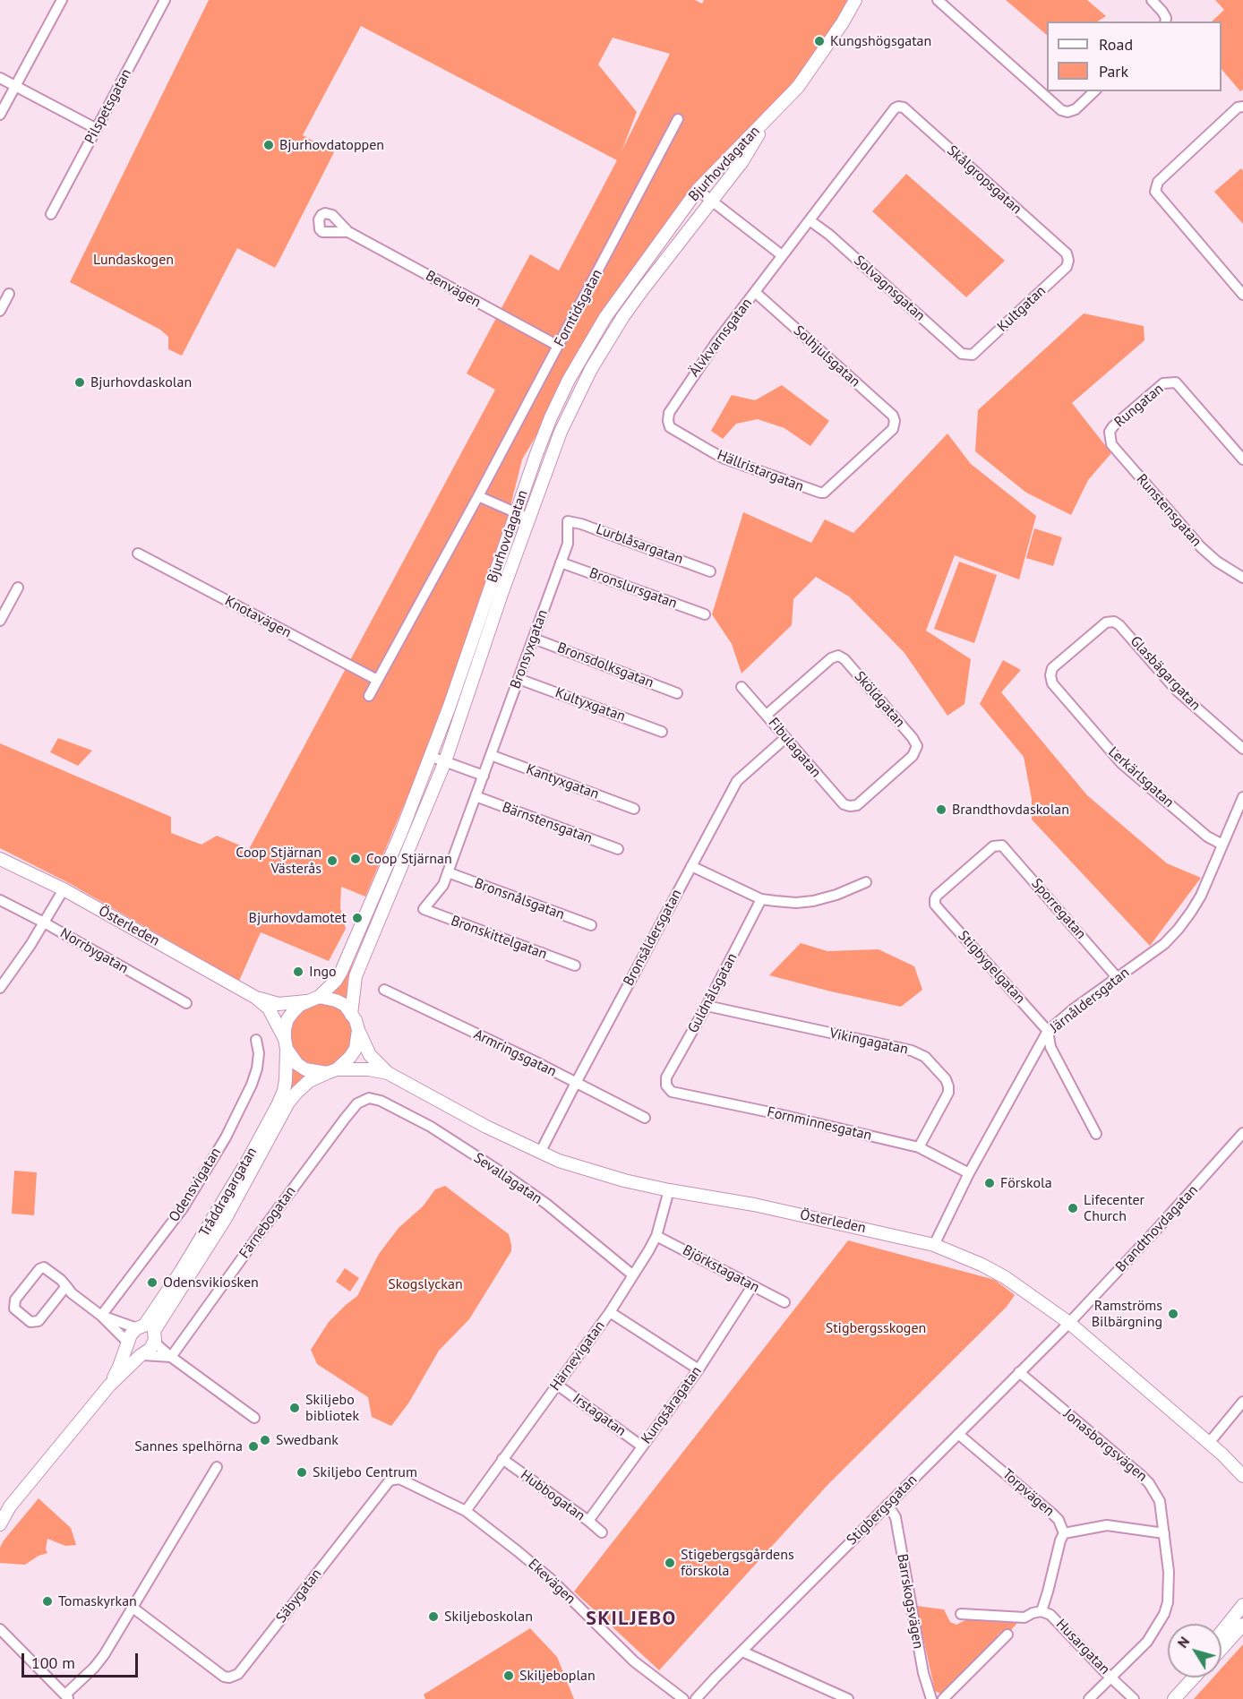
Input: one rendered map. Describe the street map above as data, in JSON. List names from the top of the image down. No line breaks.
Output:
{"streets":{"main road":["Bjurhovdagatan","Österleden","Tråddragargatan"],"street":["Pilspetsgatan","Skålgropsgatan","Solvagnsgatan","Benvägen","Forntidsgatan","Kultgatan","Älvkvarnsgatan","Solhjulsgatan","Rungatan","Hällristargatan","Runstensgatan","Lurblåsargatan","Bronslursgatan","Knotavägen","Bronsyxgatan","Bronsdolksgatan","Glasbägargatan","Sköldgatan","Kultyxgatan","Fibulagatan","Lerkärlsgatan","Kantyxgatan","Bärnstensgatan","Bronsnålsgatan","Sporregatan","Bronskittelgatan","Bronsåldersgatan","Norrbygatan","Stigbygelgatan","Guldnålsgatan","Järnåldersgatan","Vikingagatan","Armringsgatan","Fornminnesgatan","Sevallagatan","Odensvigatan","Färnebogatan","Brandthovdagatan","Björkstagatan","Härnevigatan","Kungsåragatan","Irstagatan","Jonasborgsvägen","Torpvägen","Hubbogatan","Stigbergsgatan","Ekevägen","Säbygatan","Barrskogsvägen","Husargatan"]},"crossings":[["Bjurhovdagatan","Österleden"],["Bjurhovdagatan","Tråddragargatan"],["Skålgropsgatan","Kultgatan"],["Skålgropsgatan","Älvkvarnsgatan"],["Solvagnsgatan","Kultgatan"],["Solvagnsgatan","Älvkvarnsgatan"],["Benvägen","Forntidsgatan"],["Forntidsgatan","Knotavägen"],["Älvkvarnsgatan","Solhjulsgatan"],["Älvkvarnsgatan","Hällristargatan"],["Solhjulsgatan","Hällristargatan"],["Rungatan","Runstensgatan"],["Lurblåsargatan","Bronsyxgatan"],["Bronslursgatan","Bronsyxgatan"],["Bronsyxgatan","Bronsdolksgatan"],["Bronsyxgatan","Kultyxgatan"],["Bronsyxgatan","Kantyxgatan"],["Bronsyxgatan","Bärnstensgatan"],["Bronsyxgatan","Bronsnålsgatan"],["Bronsyxgatan","Bronskittelgatan"],["Glasbägargatan","Lerkärlsgatan"],["Sköldgatan","Fibulagatan"],["Fibulagatan","Bronsåldersgatan"],["Lerkärlsgatan","Järnåldersgatan"],["Sporregatan","Stigbygelgatan"],["Sporregatan","Järnåldersgatan"],["Österleden","Bronsåldersgatan"],["Österleden","Järnåldersgatan"],["Österleden","Tråddragargatan"],["Österleden","Brandthovdagatan"],["Österleden","Härnevigatan"],["Österleden","Stigbergsgatan"],["Bronsåldersgatan","Armringsgatan"],["Stigbygelgatan","Järnåldersgatan"],["Guldnålsgatan","Vikingagatan"],["Guldnålsgatan","Fornminnesgatan"],["Järnåldersgatan","Fornminnesgatan"],["Vikingagatan","Fornminnesgatan"],["Sevallagatan","Färnebogatan"],["Sevallagatan","Härnevigatan"],["Brandthovdagatan","Stigbergsgatan"],["Björkstagatan","Härnevigatan"],["Björkstagatan","Kungsåragatan"],["Härnevigatan","Irstagatan"],["Härnevigatan","Hubbogatan"],["Härnevigatan","Ekevägen"],["Härnevigatan","Säbygatan"],["Kungsåragatan","Irstagatan"],["Kungsåragatan","Hubbogatan"],["Jonasborgsvägen","Torpvägen"],["Jonasborgsvägen","Stigbergsgatan"],["Jonasborgsvägen","Husargatan"],["Torpvägen","Stigbergsgatan"],["Torpvägen","Husargatan"],["Stigbergsgatan","Barrskogsvägen"],["Ekevägen","Säbygatan"]],"districts":["SKILJEBO"],"parks":["Lundaskogen","Skogslyckan","Stigbergsskogen"],"places":["Kungshögsgatan","Bjurhovdatoppen","Bjurhovdaskolan","Brandthovdaskolan","Coop Stjärnan","Coop Stjärnan Västerås","Bjurhovdamotet","Ingo","Förskola","Lifecenter Church","Odensvikiosken","Ramströms Bilbärgning","Skiljebo bibliotek","Swedbank","Sannes spelhörna","Skiljebo Centrum","Stigebergsgårdens förskola","Tomaskyrkan","Skiljeboskolan","Skiljeboplan"],"legend":["Road","Park"],"scale_bar":"100 m","north":"top left"}
